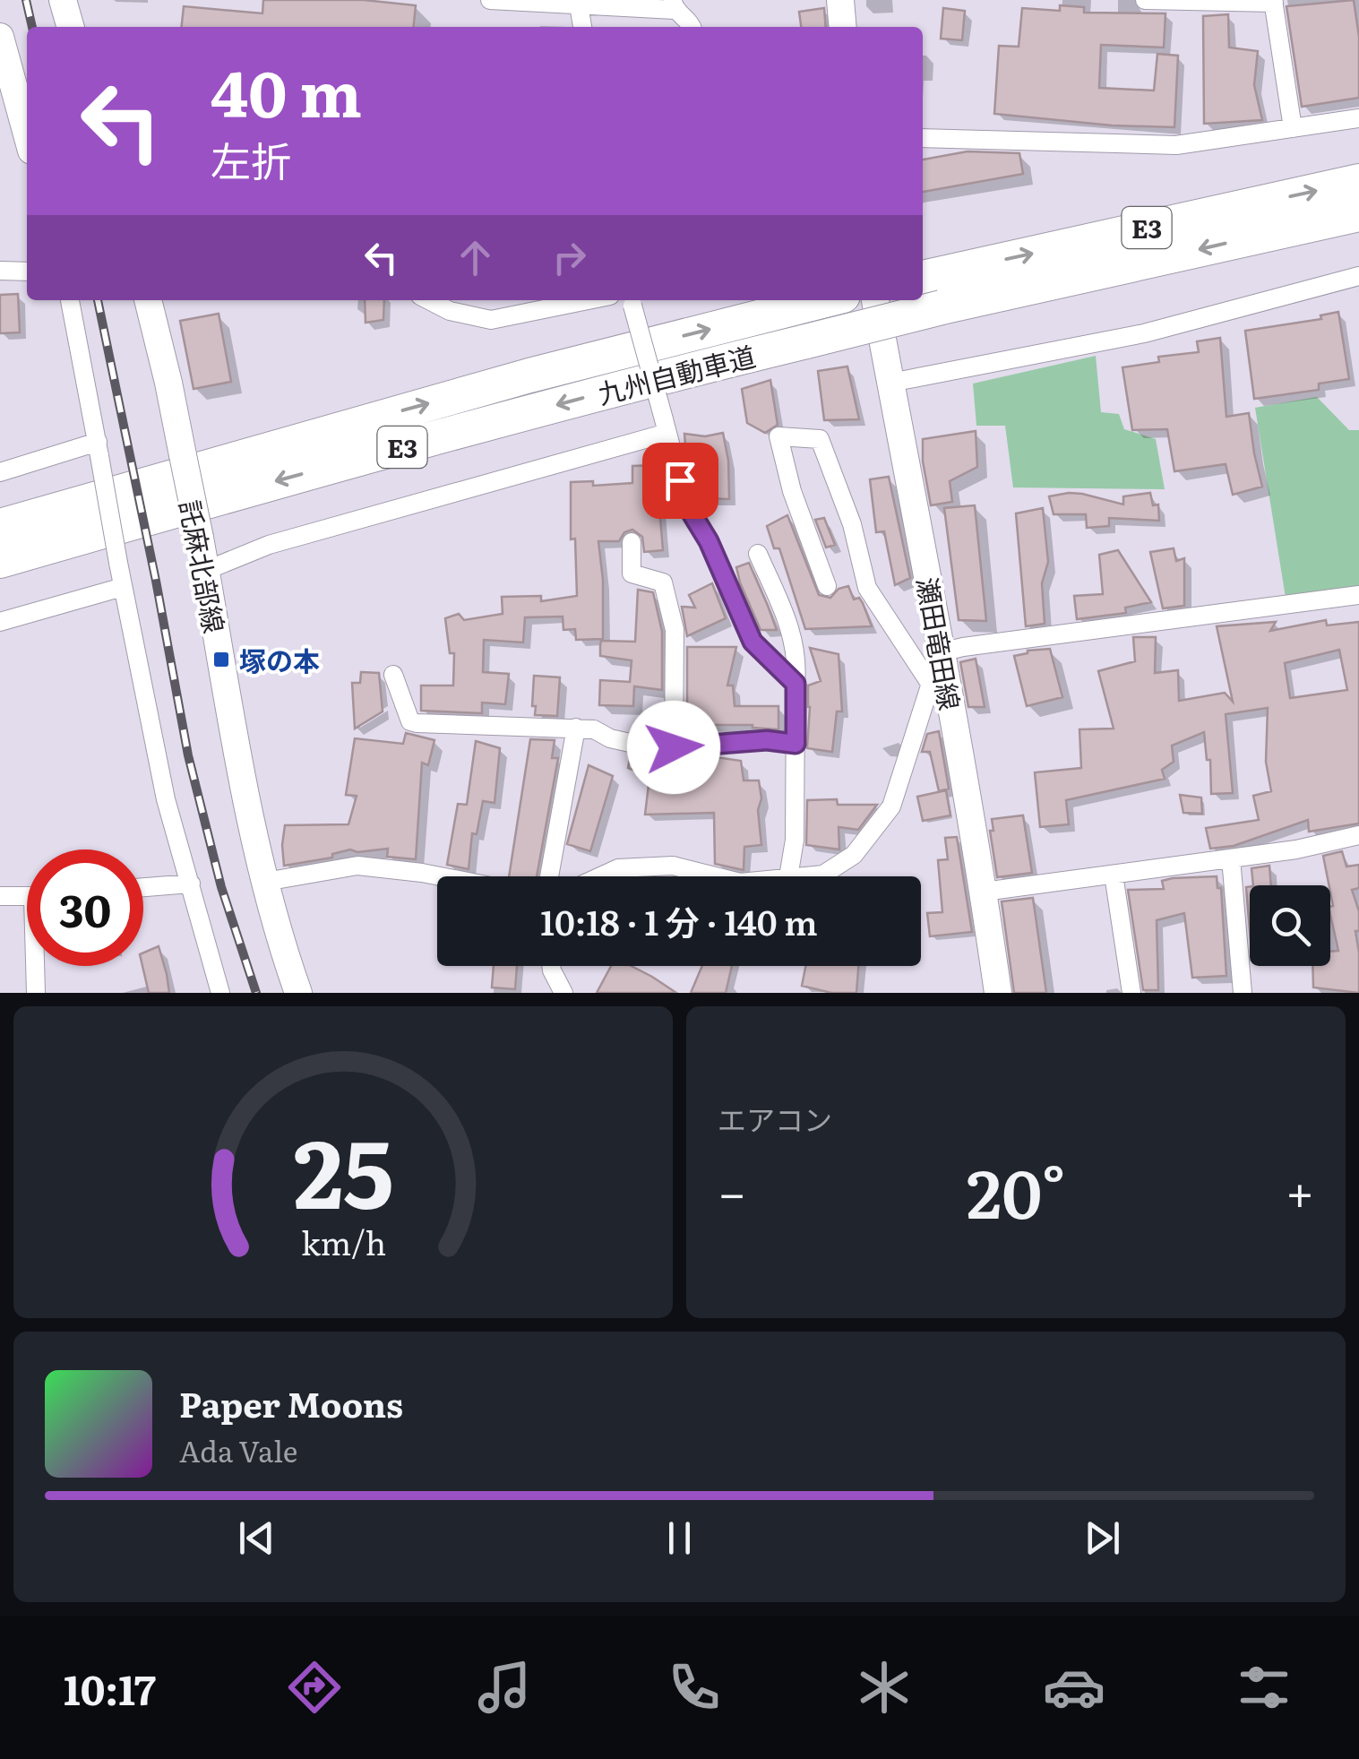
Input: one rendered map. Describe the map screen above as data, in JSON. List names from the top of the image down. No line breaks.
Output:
{"streets":{"highway":["E3","九州自動車道"],"main road":["託麻北部線","瀬田竜田線"]},"places":{"transit":["塚の本"]},"page":{"turn":["40 m","左折"],"limit":"30","trip":"10:18 · 1 分 · 140 m","tile":"エアコン","heat":["−","20°","+"],"song":["Paper Moons","Ada Vale"],"tabs":"10:17","gauge":["25","km/h"]}}
